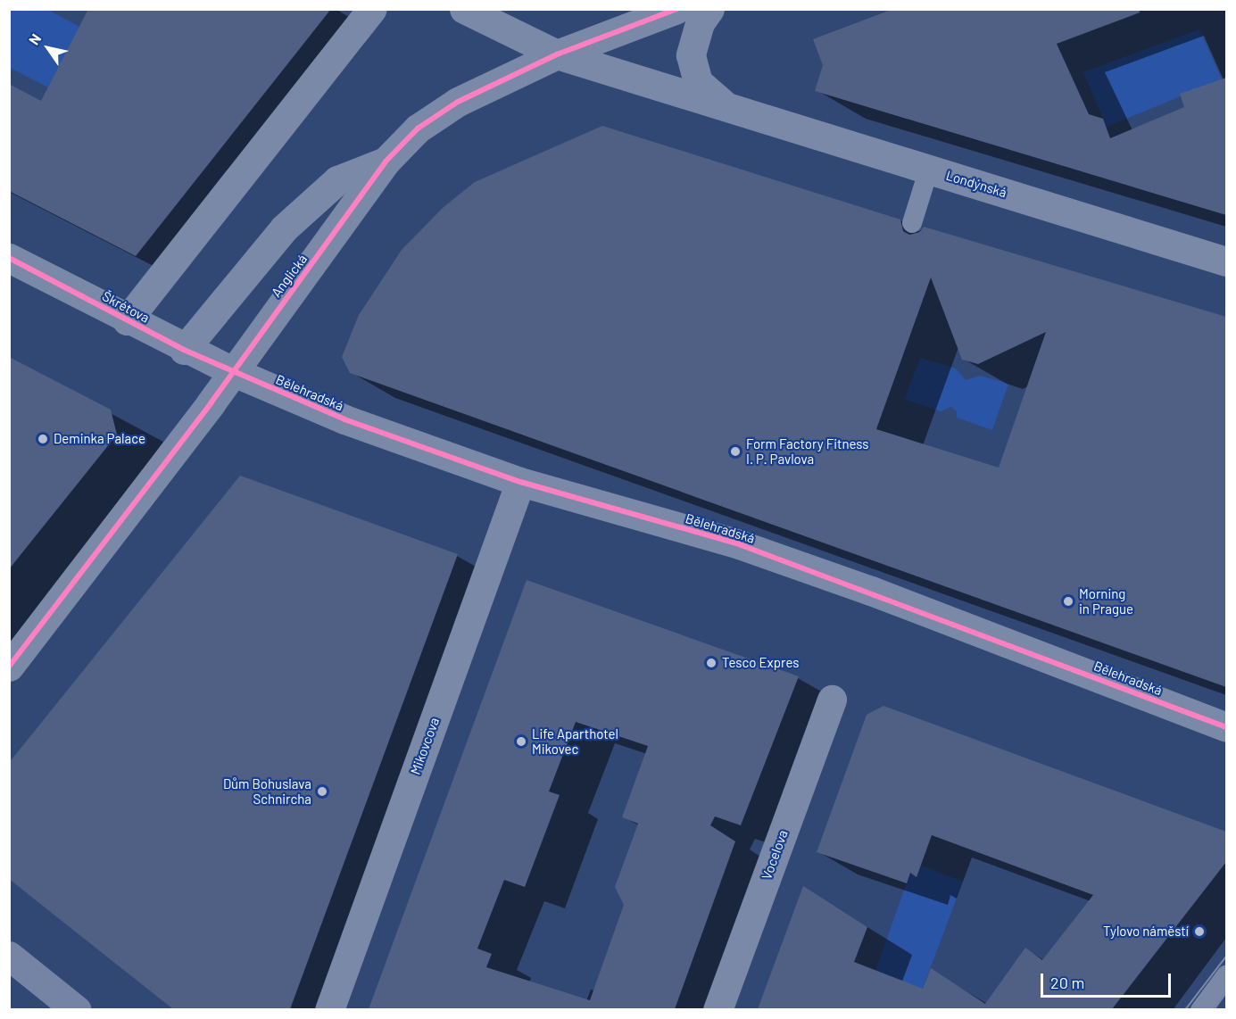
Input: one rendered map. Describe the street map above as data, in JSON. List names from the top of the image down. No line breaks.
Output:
{"streets":{"street":["Londýnská","Anglická","Škrétova","Bělehradská","Mikovcova","Vocelova"]},"crossings":[["Londýnská","Anglická"],["Anglická","Škrétova"],["Anglická","Bělehradská"],["Škrétova","Bělehradská"],["Bělehradská","Mikovcova"]],"places":["Deminka Palace","Form Factory Fitness I. P. Pavlova","Morning in Prague","Tesco Expres","Life Aparthotel Mikovec","Dům Bohuslava Schnircha","Tylovo náměstí"],"scale_bar":"20 m","north":"top left"}
